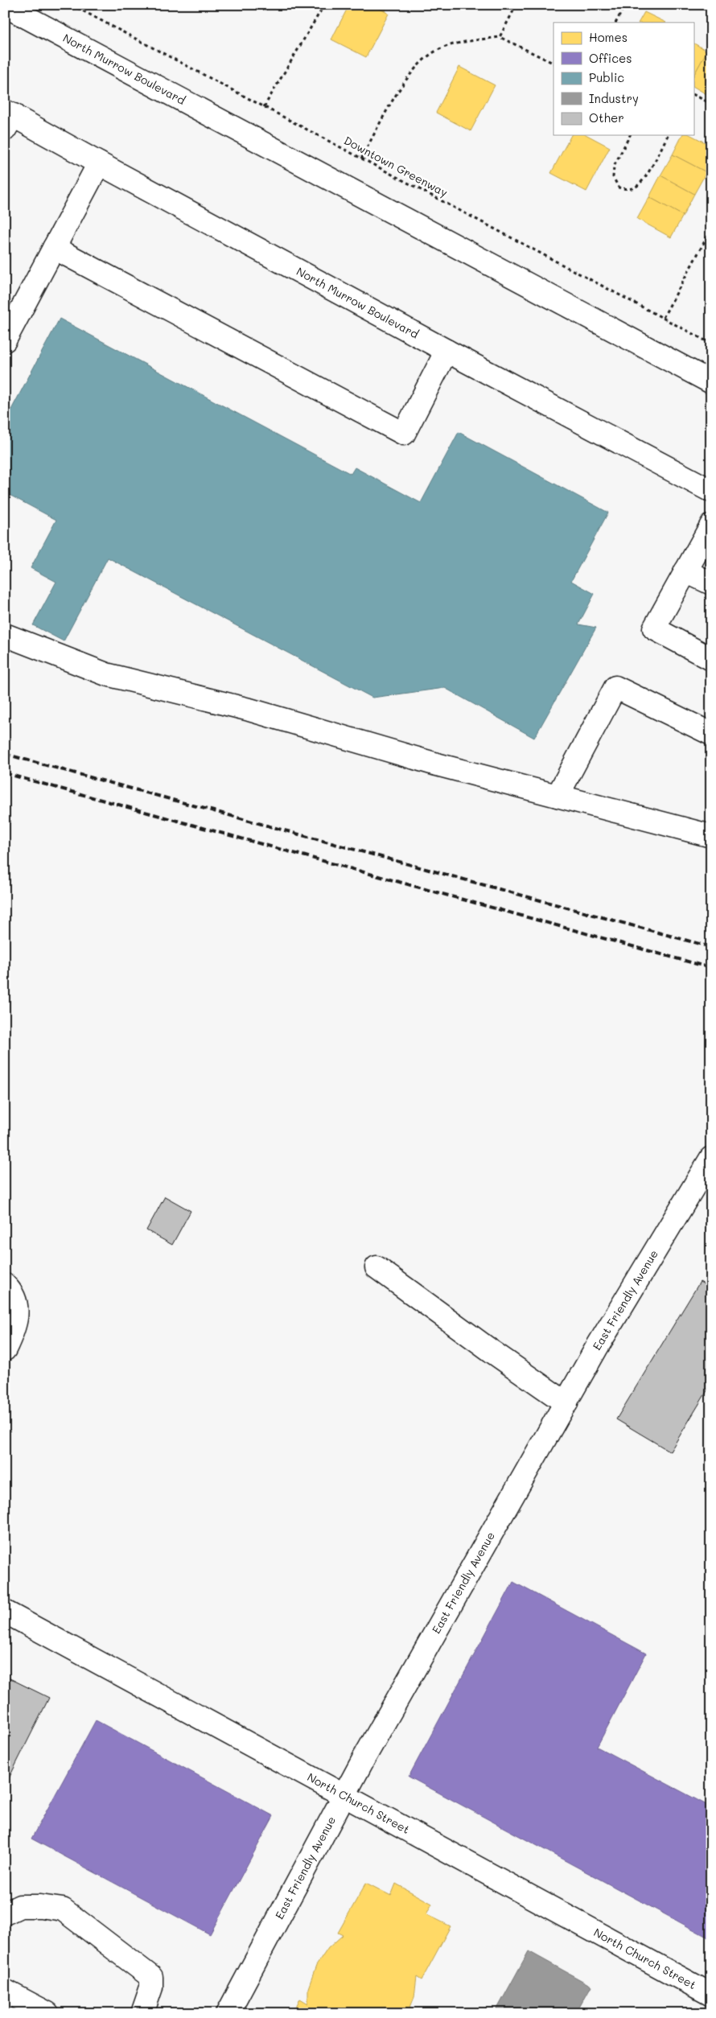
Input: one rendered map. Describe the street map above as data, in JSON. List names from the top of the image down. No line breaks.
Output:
{"streets":{"main road":["North Murrow Boulevard","East Friendly Avenue","North Church Street"],"path":["Downtown Greenway"]},"crossings":[["East Friendly Avenue","North Church Street"]],"legend":["Homes","Offices","Public","Industry","Other"]}
